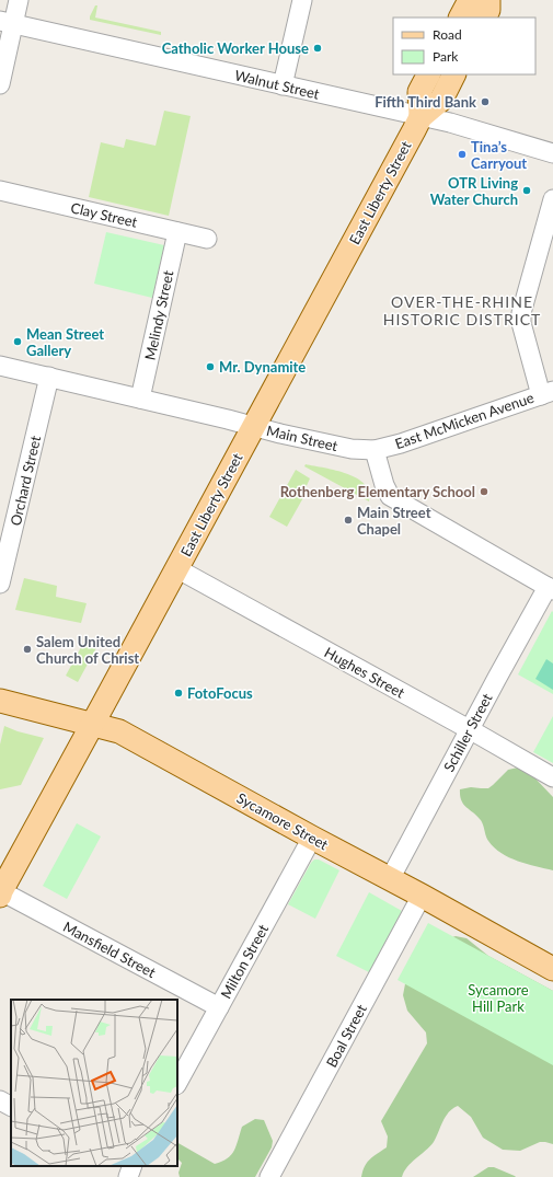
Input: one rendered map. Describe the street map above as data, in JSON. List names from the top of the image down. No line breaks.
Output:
{"streets":{"main road":["East Liberty Street","Sycamore Street"],"street":["Walnut Street","Clay Street","Melindy Street","East McMicken Avenue","Main Street","Orchard Street","Hughes Street","Schiller Street","Mansfield Street","Milton Street","Boal Street"]},"crossings":[["Walnut Street","East Liberty Street"],["East Liberty Street","Main Street"],["East Liberty Street","Hughes Street"],["East Liberty Street","Sycamore Street"],["East Liberty Street","Mansfield Street"],["Clay Street","Melindy Street"],["Melindy Street","Main Street"],["East McMicken Avenue","Main Street"],["Main Street","Orchard Street"],["Hughes Street","Schiller Street"],["Schiller Street","Sycamore Street"],["Sycamore Street","Milton Street"],["Sycamore Street","Boal Street"],["Mansfield Street","Milton Street"]],"districts":["OVER-THE-RHINE HISTORIC DISTRICT"],"parks":["Sycamore Hill Park"],"places":["Catholic Worker House","Fifth Third Bank","Tina’s Carryout","OTR Living Water Church","Mean Street Gallery","Mr. Dynamite","Rothenberg Elementary School","Main Street Chapel","Salem United Church of Christ","FotoFocus"],"legend":["Road","Park"]}
